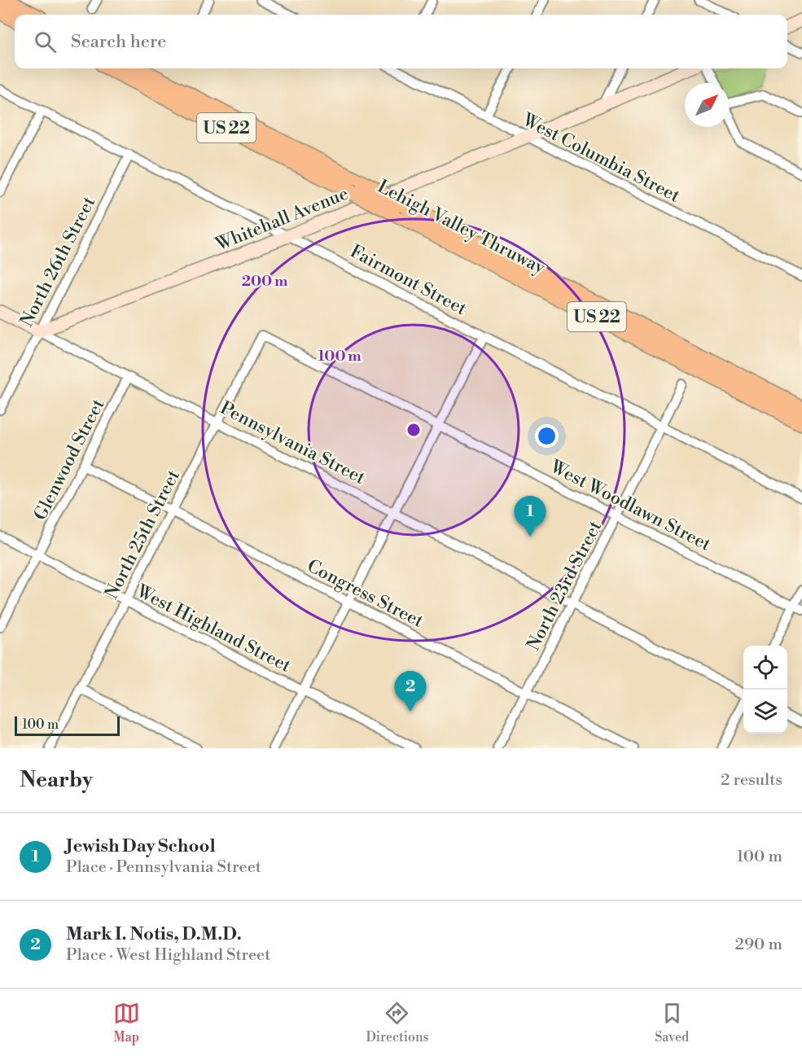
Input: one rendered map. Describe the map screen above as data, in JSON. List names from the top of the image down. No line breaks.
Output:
{"streets":{"highway":["US 22","Lehigh Valley Thruway"],"street":["West Columbia Street","Whitehall Avenue","North 26th Street","Fairmont Street","Pennsylvania Street","Glenwood Street","West Woodlawn Street","North 25th Street","North 23rd Street","Congress Street","West Highland Street"]},"crossings":[["West Columbia Street","Whitehall Avenue"],["Whitehall Avenue","North 26th Street"],["Whitehall Avenue","Fairmont Street"],["Whitehall Avenue","Pennsylvania Street"],["North 26th Street","Fairmont Street"],["North 26th Street","Pennsylvania Street"],["Fairmont Street","North 23rd Street"],["Pennsylvania Street","Glenwood Street"],["Pennsylvania Street","North 25th Street"],["Pennsylvania Street","North 23rd Street"],["Glenwood Street","Congress Street"],["Glenwood Street","West Highland Street"],["West Woodlawn Street","North 25th Street"],["West Woodlawn Street","North 23rd Street"],["North 25th Street","Congress Street"],["North 25th Street","West Highland Street"],["North 23rd Street","Congress Street"]],"scale_bar":"100 m","north":"top right","page":{"search":"Search here","pins":["1","2"],"scale":"100 m","heading":["Nearby","2 results"],"list":[{"mark":"1","name":"Jewish Day School","note":"Place · Pennsylvania Street","value":"100 m"},{"mark":"2","name":"Mark I. Notis, D.M.D.","note":"Place · West Highland Street","value":"290 m"}],"nav":["Map","Directions","Saved"]},"rings":["200 m","100 m"]}
